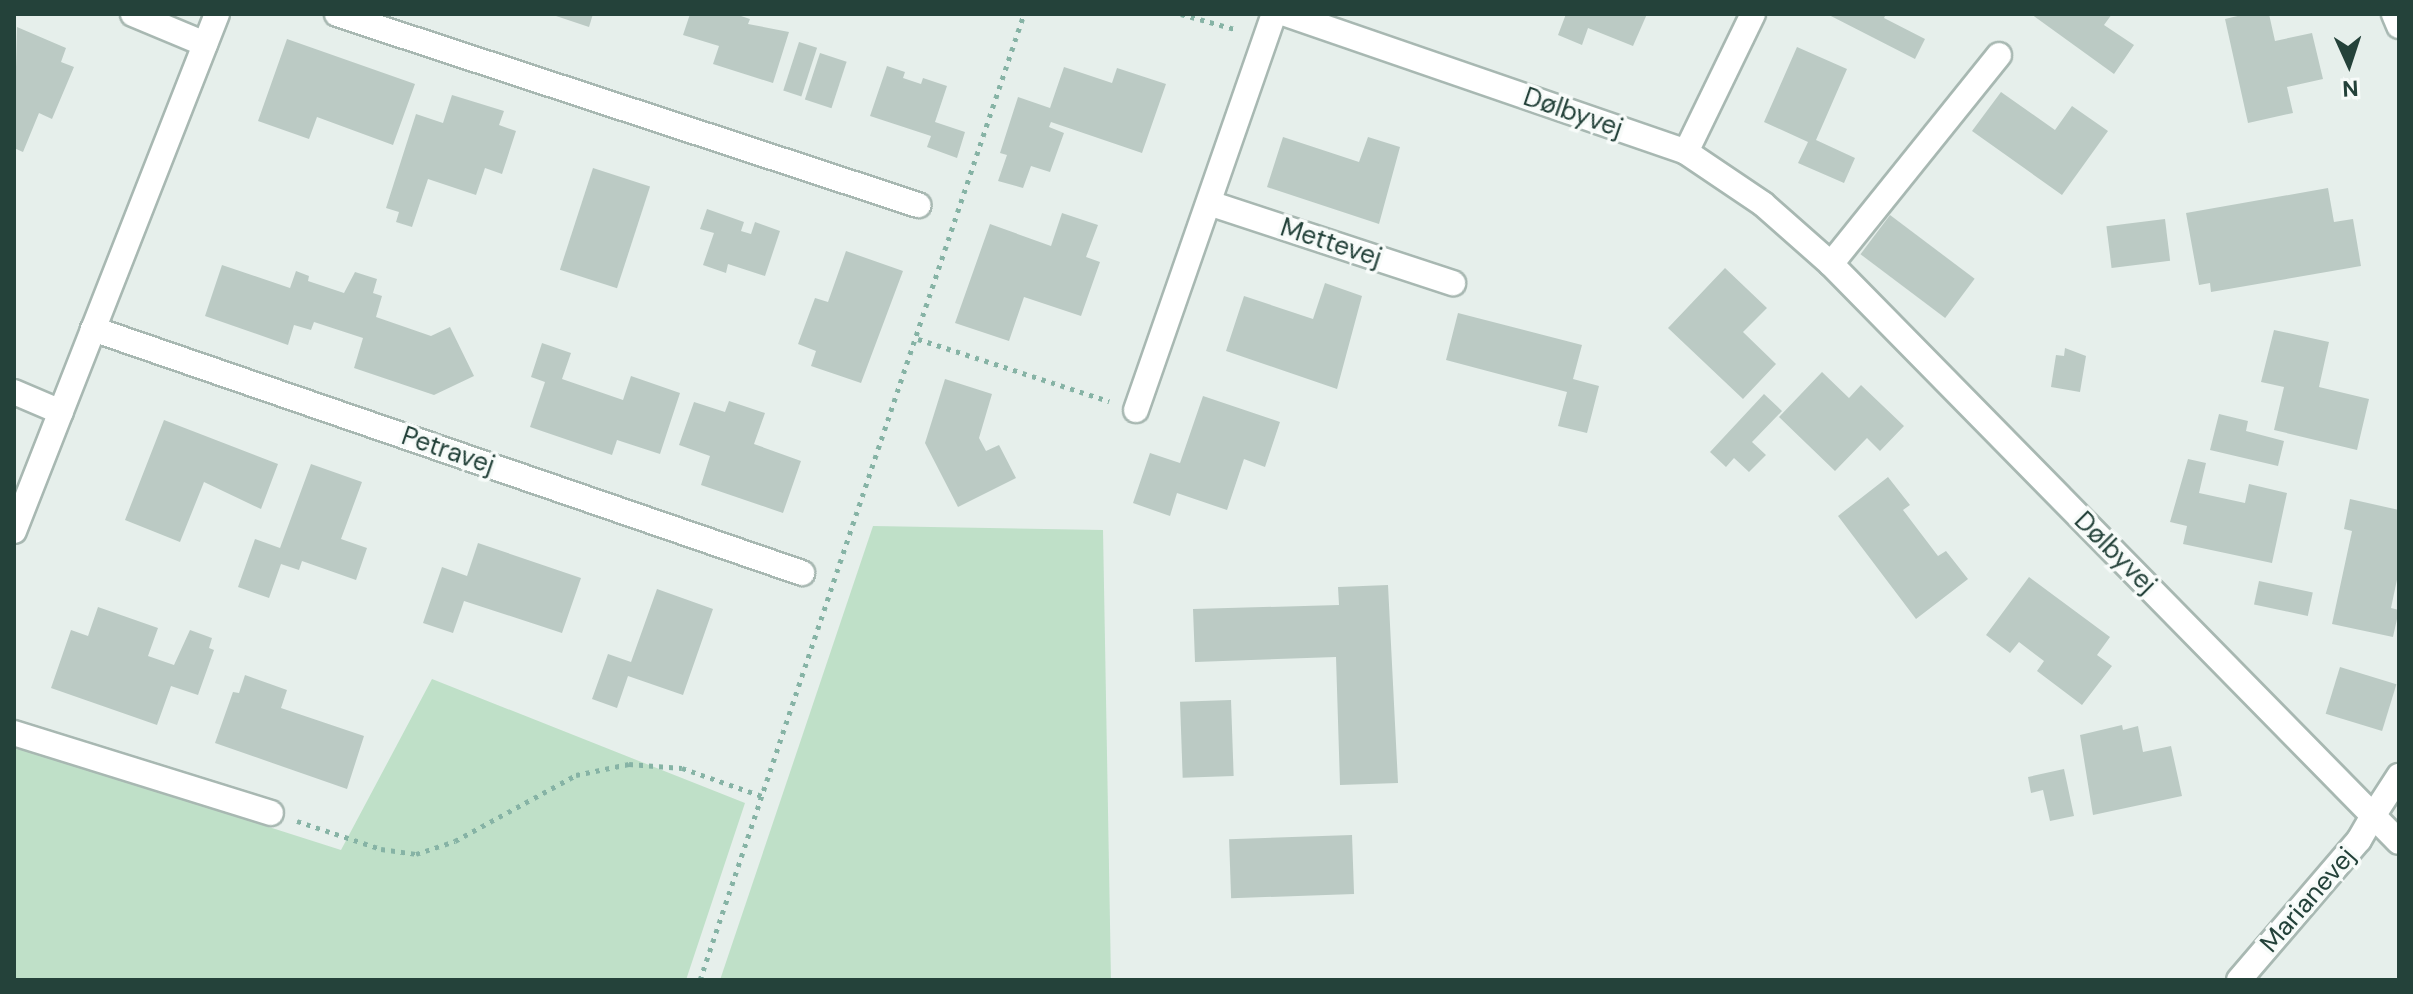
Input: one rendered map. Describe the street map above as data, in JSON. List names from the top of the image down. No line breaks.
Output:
{"streets":{"street":["Dølbyvej","Mettevej","Petravej","Marianevej"]},"crossings":[["Dølbyvej","Marianevej"]],"north":"bottom"}
